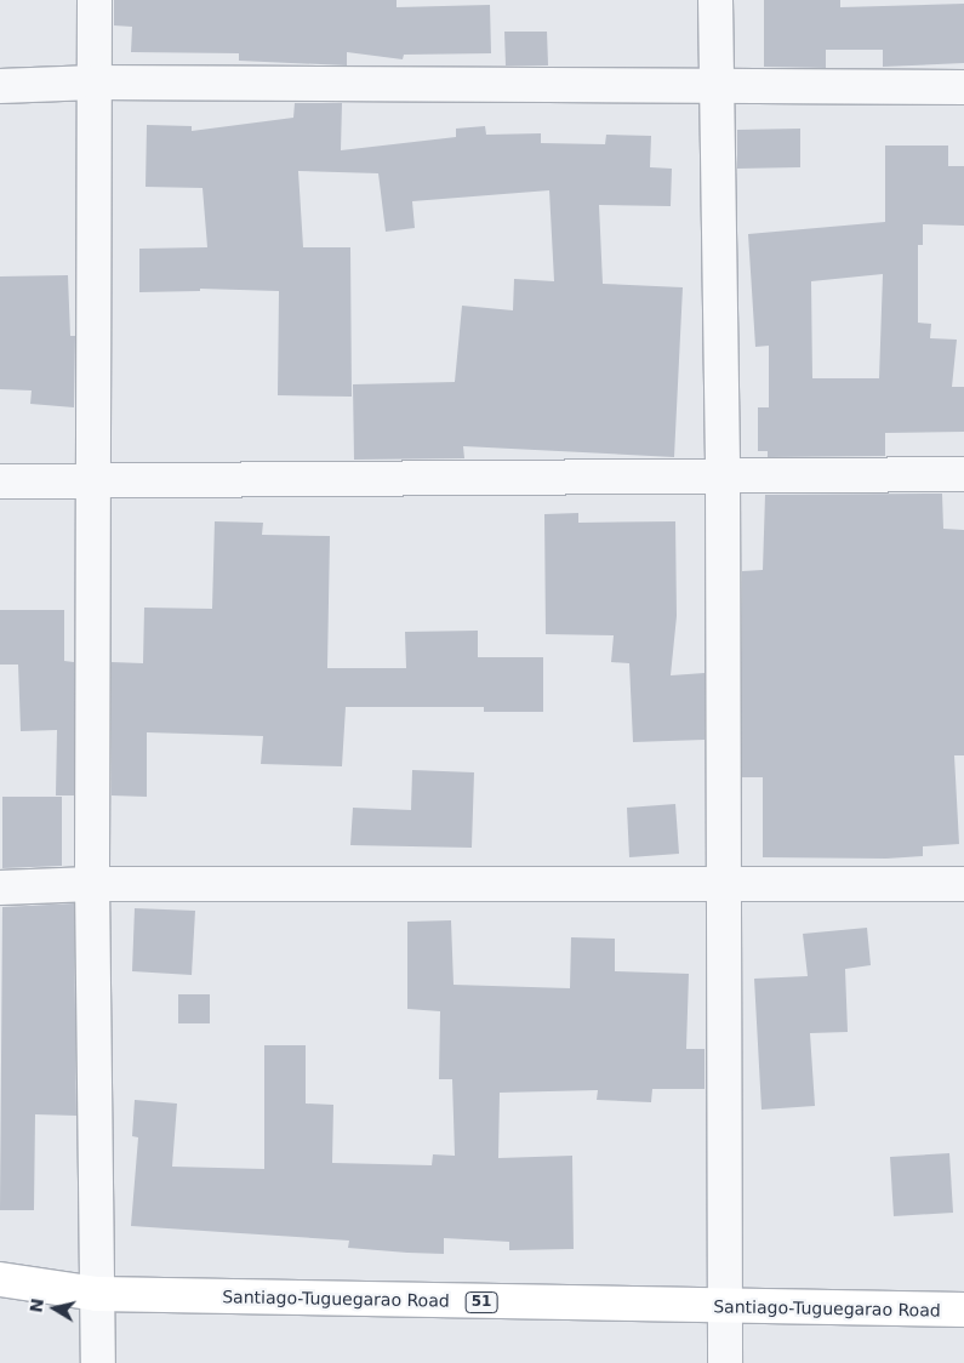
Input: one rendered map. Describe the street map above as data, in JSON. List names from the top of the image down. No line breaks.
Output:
{"streets":{"highway":["Santiago-Tuguegarao Road","51"]},"north":"left"}
